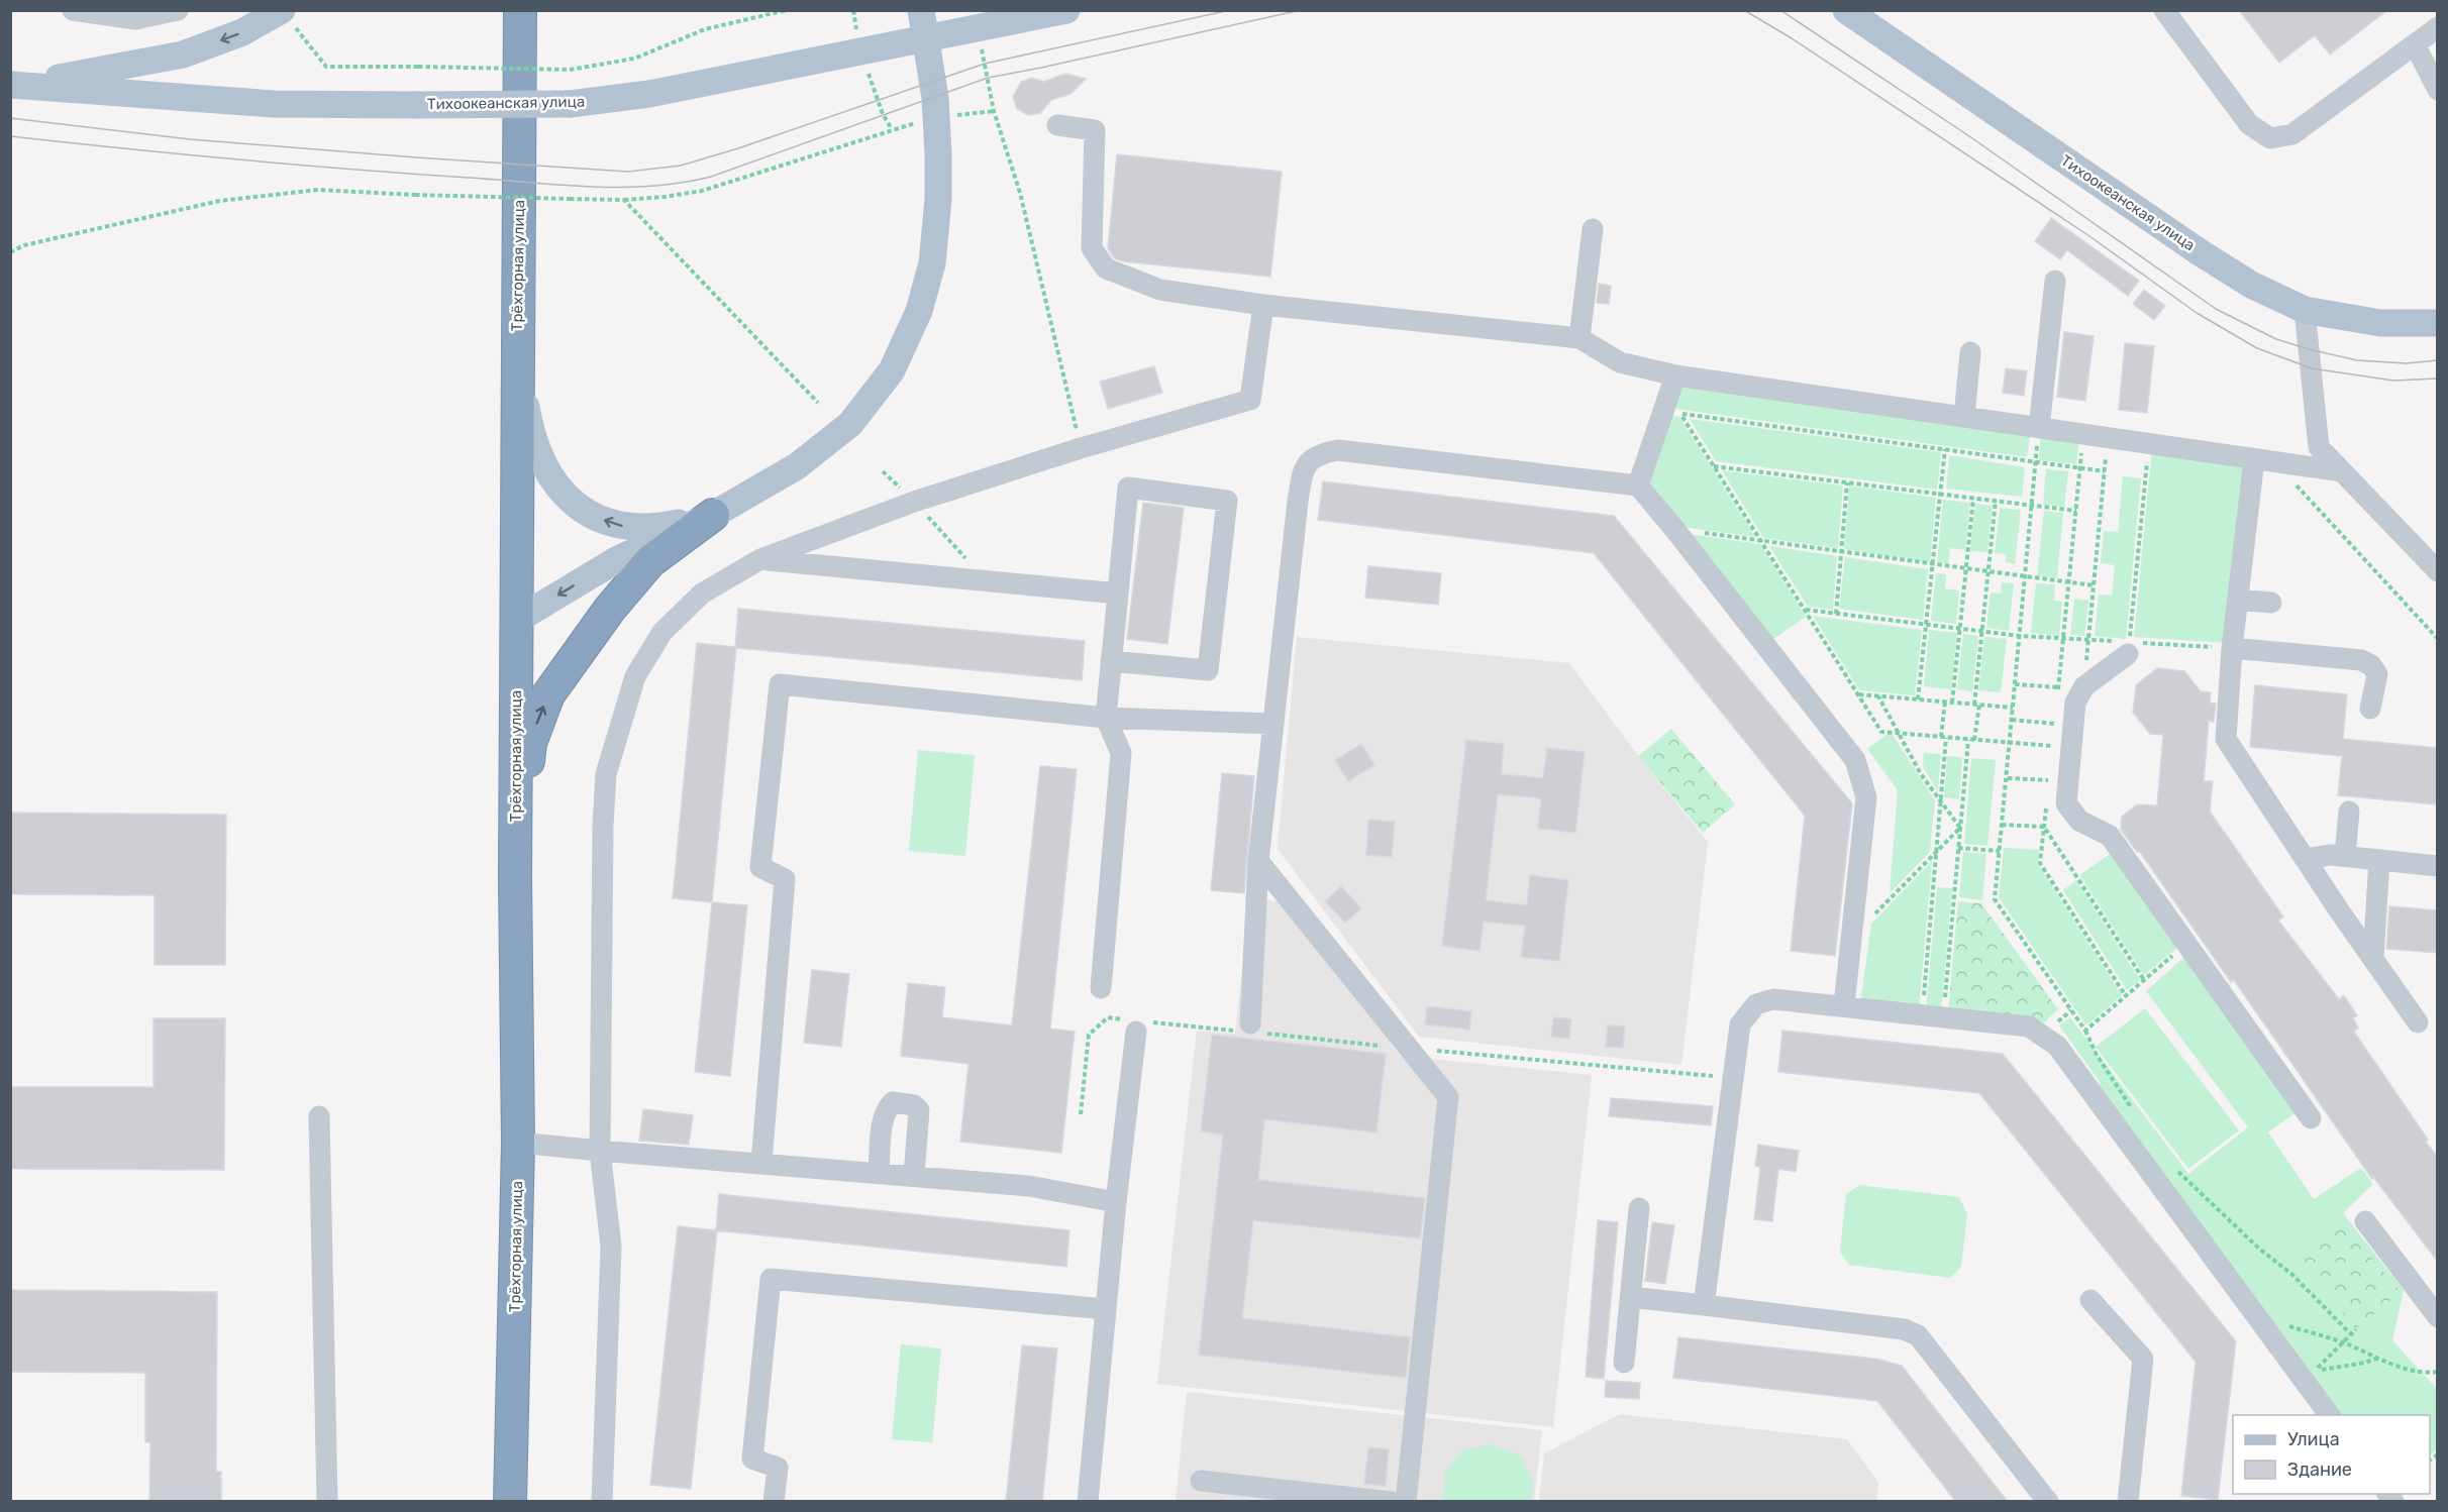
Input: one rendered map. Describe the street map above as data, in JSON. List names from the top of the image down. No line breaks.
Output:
{"streets":{"highway":["Трёхгорная улица"],"main road":["Тихоокеанская улица"]},"legend":["Улица","Здание"]}
